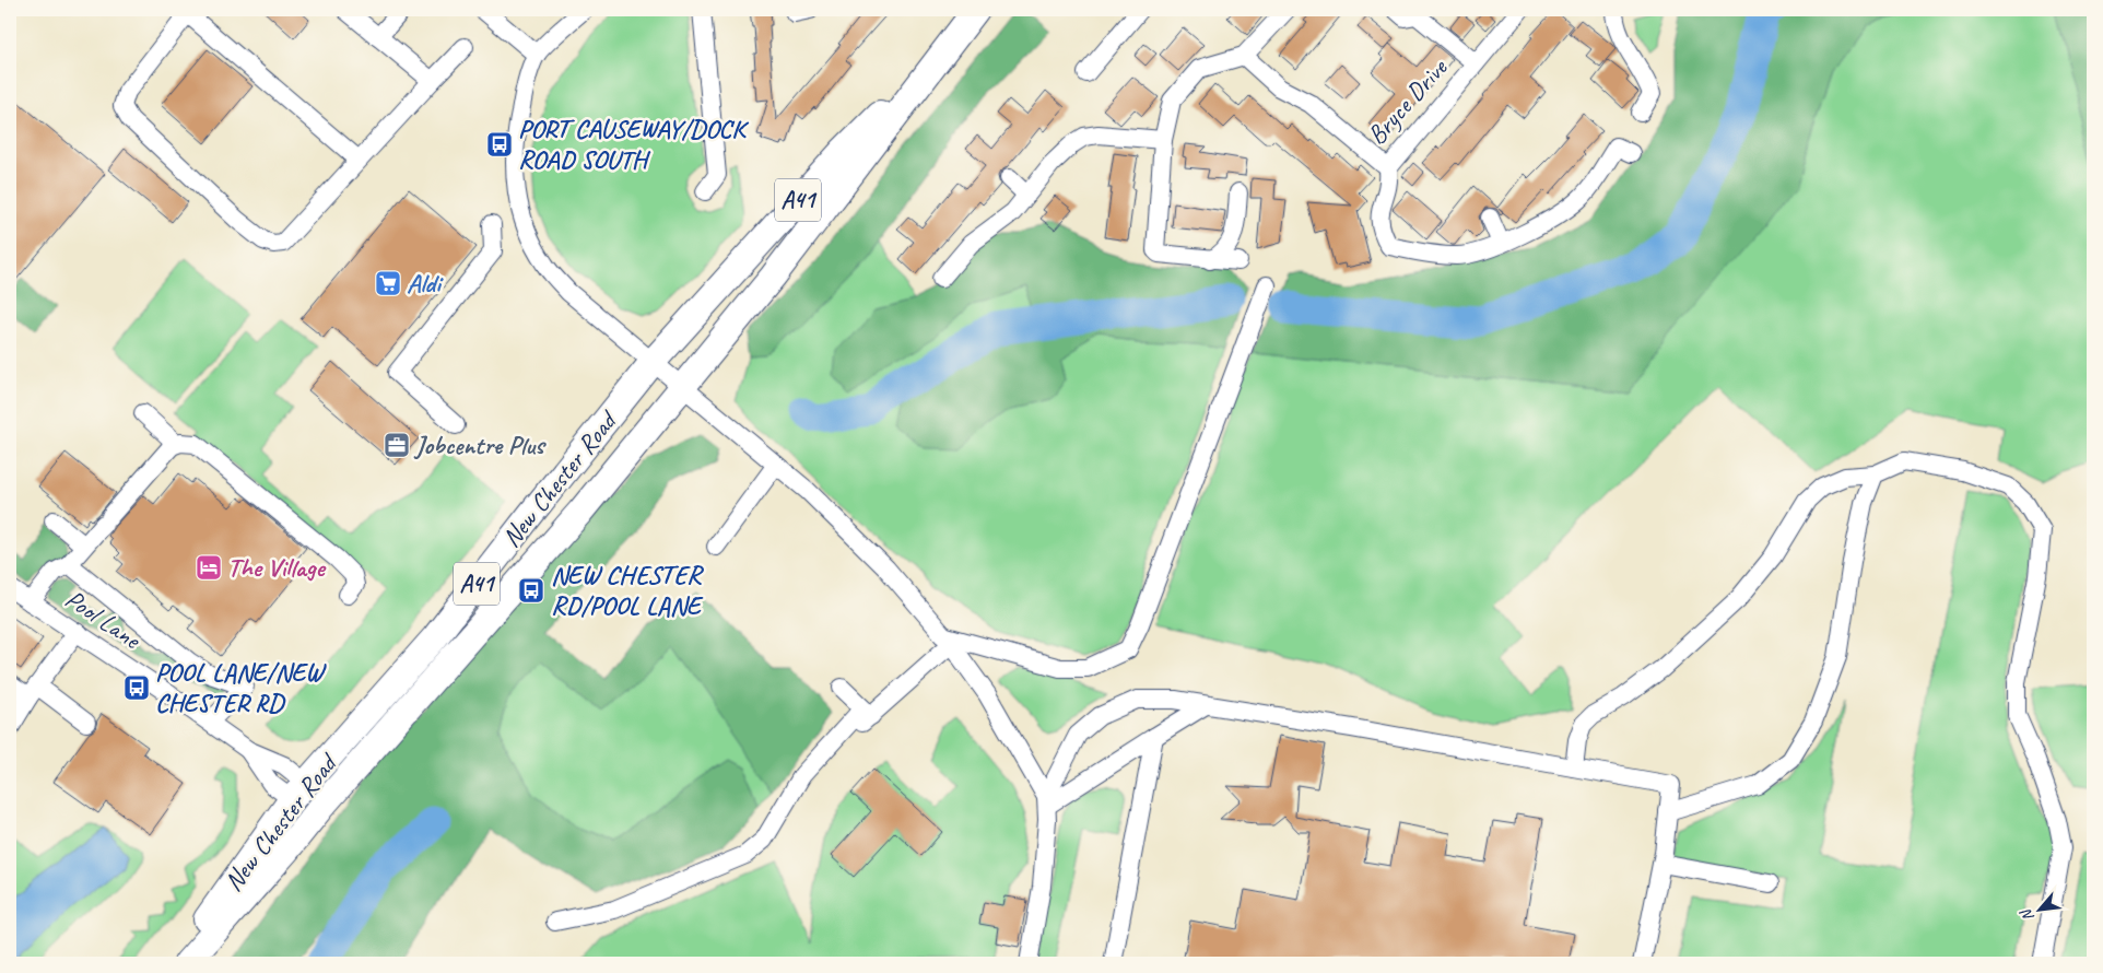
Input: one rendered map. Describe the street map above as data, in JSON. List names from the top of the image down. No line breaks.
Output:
{"streets":{"highway":["A41","New Chester Road"],"street":["Bryce Drive","Pool Lane"]},"crossings":[["New Chester Road","Pool Lane"]],"places":{"bus stop":["PORT CAUSEWAY/DOCK ROAD SOUTH","NEW CHESTER RD/POOL LANE","POOL LANE/NEW CHESTER RD"],"supermarket":["Aldi"],"office":["Jobcentre Plus"],"hotel":["The Village"]},"north":"bottom left"}
